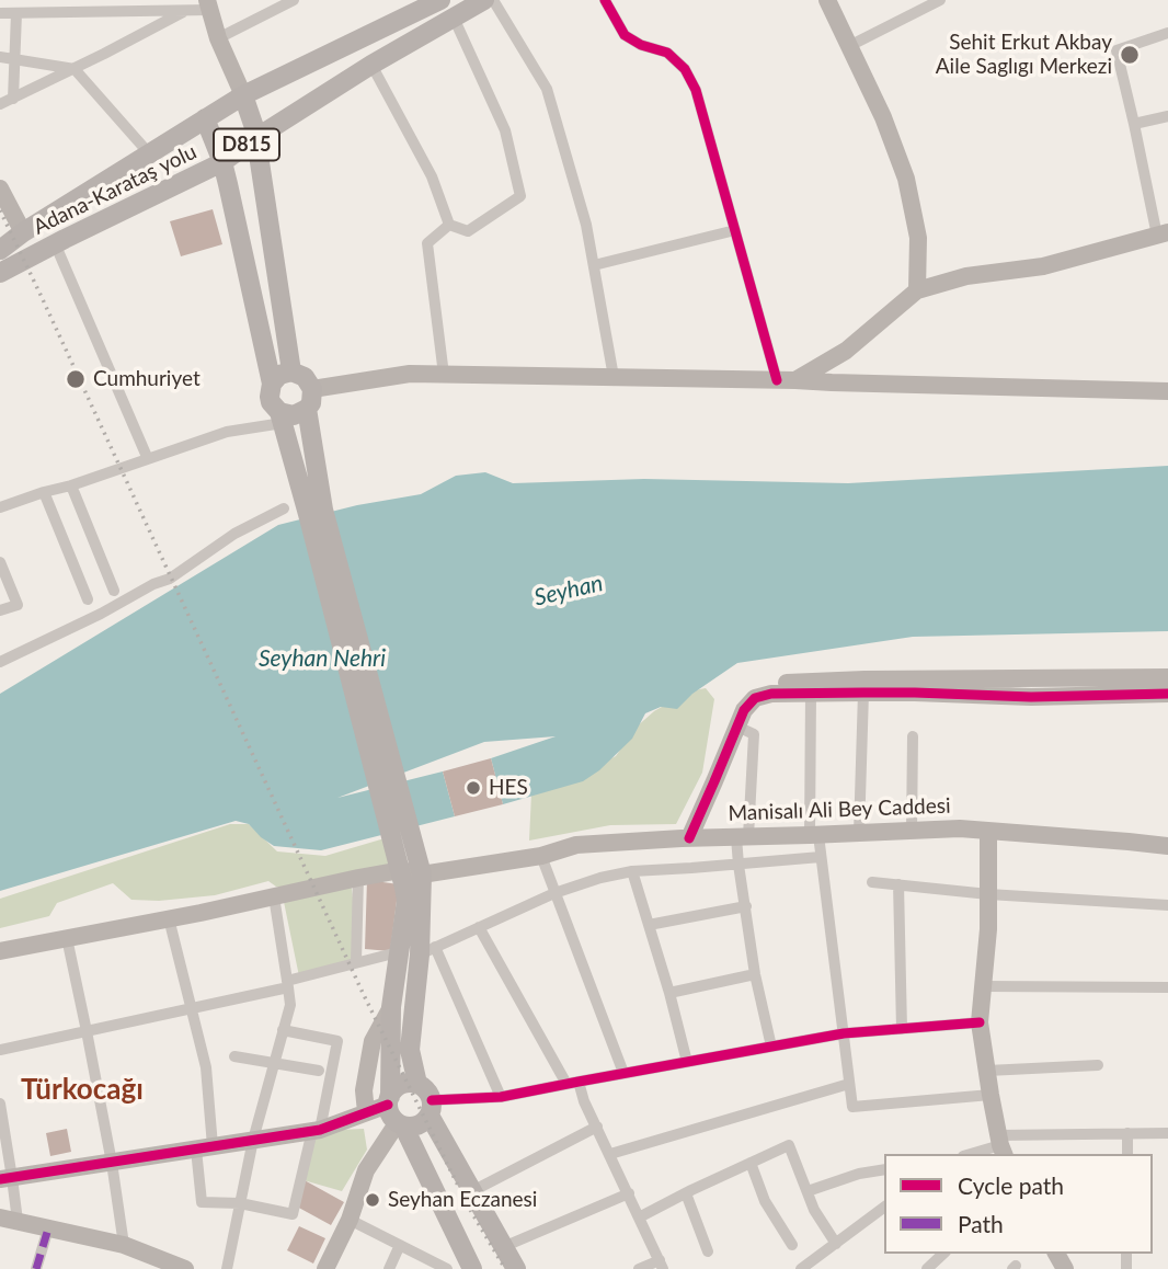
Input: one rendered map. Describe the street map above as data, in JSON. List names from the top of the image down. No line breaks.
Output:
{"streets":{"main road":["D815","Adana-Karataş yolu","Manisalı Ali Bey Caddesi"]},"districts":["Türkocağı"],"water":["Seyhan","Seyhan Nehri"],"places":["Sehit Erkut Akbay Aile Saglıgı Merkezi","Cumhuriyet","HES","Seyhan Eczanesi"],"legend":["Cycle path","Path"]}
